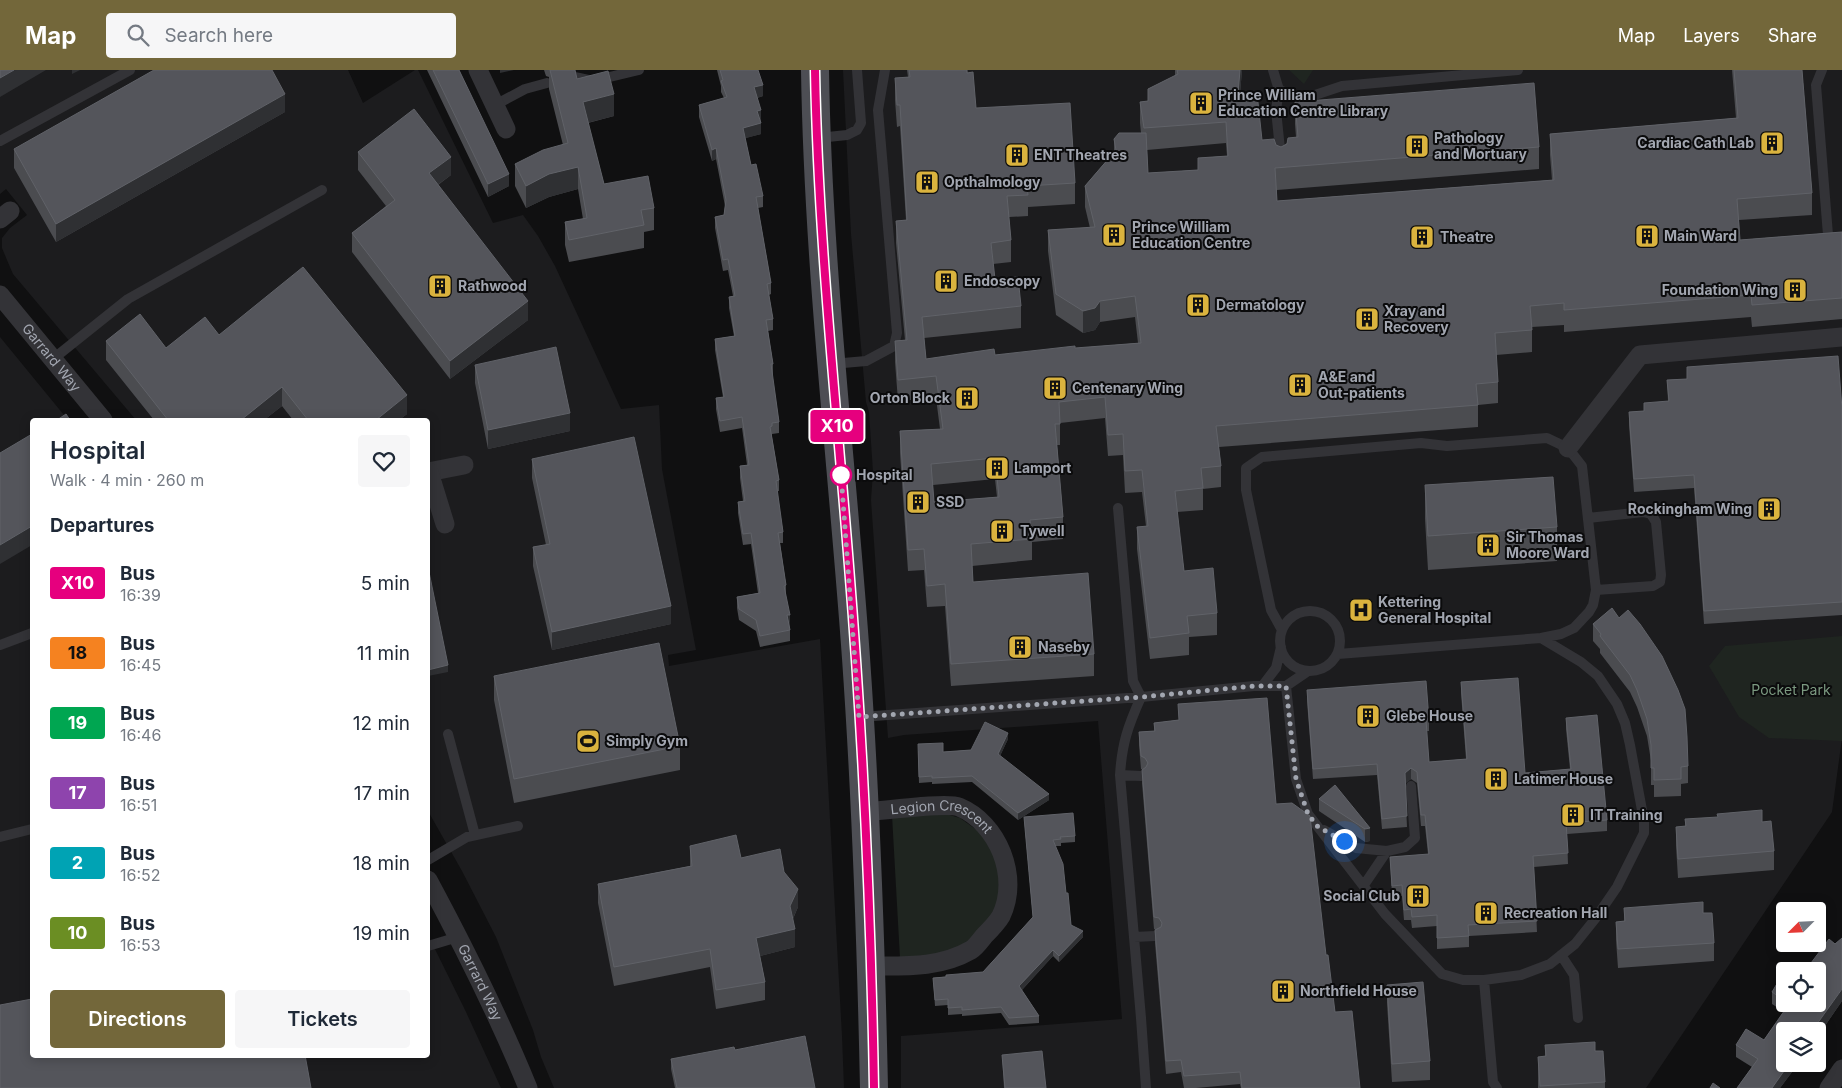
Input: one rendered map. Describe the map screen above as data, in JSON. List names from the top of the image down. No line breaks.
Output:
{"streets":{"street":["Garrard Way","Legion Crescent"]},"parks":["Pocket Park"],"places":{"building":["Prince William Education Centre Library","Cardiac Cath Lab","Pathology and Mortuary","ENT Theatres","Opthalmology","Prince William Education Centre","Main Ward","Theatre","Endoscopy","Rathwood","Foundation Wing","Dermatology","Xray and Recovery","A&E and Out-patients","Centenary Wing","Orton Block","Lamport","SSD","Rockingham Wing","Tywell","Sir Thomas Moore Ward","Naseby","Glebe House","Latimer House","IT Training","Social Club","Recreation Hall","Northfield House"],"other":["Hospital"],"hospital":["Kettering General Hospital"],"sports":["Simply Gym"]},"lines":["bus line X10"],"north":"bottom left","page":{"header":"Map","search":"Search here","nav":["Map","Layers","Share"],"on_map":"X10","heading":[["Hospital","Walk · 4 min · 260 m"],"Departures"],"list":[{"mark":"X10","name":"Bus","note":"16:39","value":"5 min"},{"mark":"18","name":"Bus","note":"16:45","value":"11 min"},{"mark":"19","name":"Bus","note":"16:46","value":"12 min"},{"mark":"17","name":"Bus","note":"16:51","value":"17 min"},{"mark":"2","name":"Bus","note":"16:52","value":"18 min"},{"mark":"10","name":"Bus","note":"16:53","value":"19 min"}],"buttons":["Directions","Tickets"]}}
